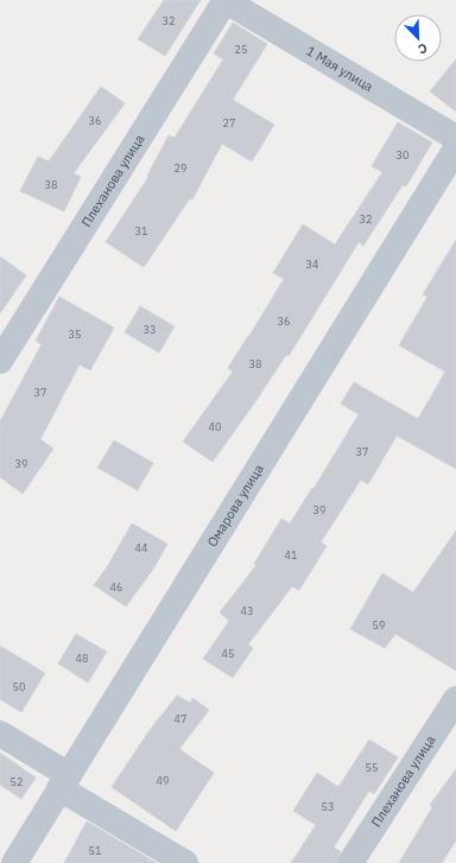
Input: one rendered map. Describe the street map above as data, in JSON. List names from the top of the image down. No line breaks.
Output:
{"streets":{"street":["1 Мая улица","Плеханова улица","Омарова улица"]},"crossings":[["1 Мая улица","Плеханова улица"]],"house_numbers":["32","25","36","27","30","29","38","32","31","34","36","33","35","38","37","40","37","39","39","44","41","46","43","59","45","48","50","47","55","49","52","53","51"],"north":"bottom right"}
